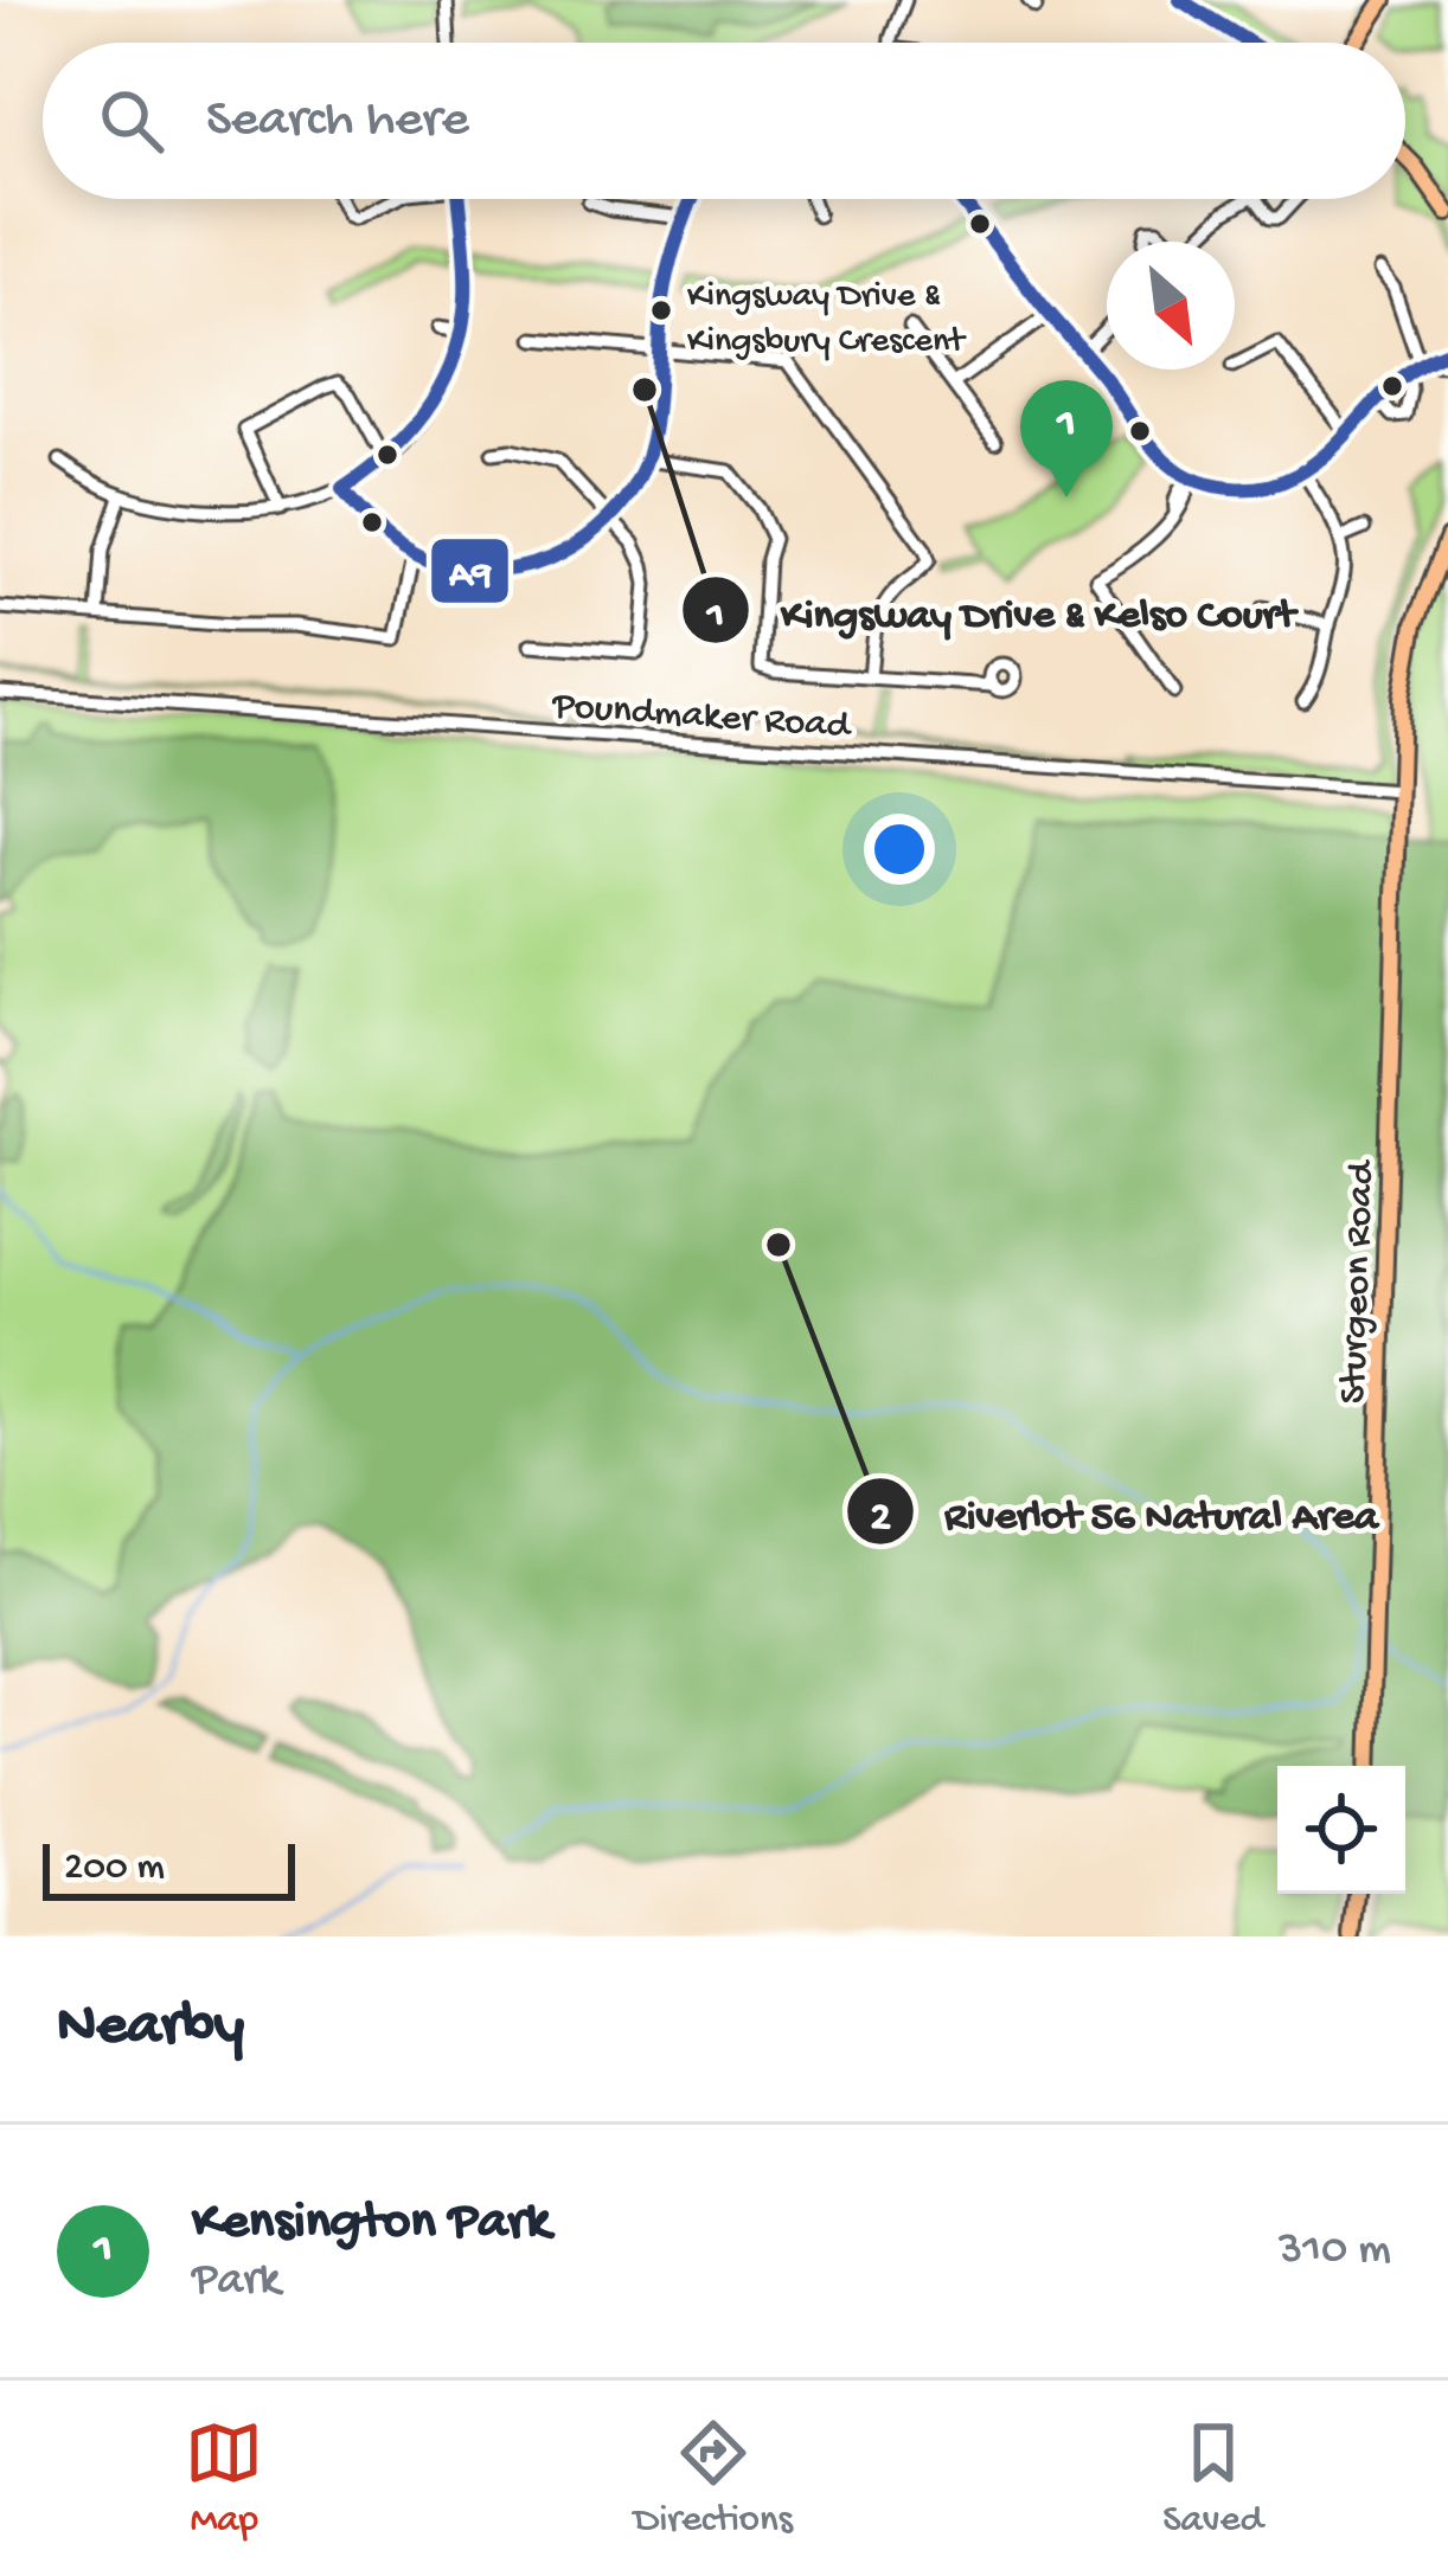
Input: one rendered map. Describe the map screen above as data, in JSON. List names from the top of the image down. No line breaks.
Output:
{"streets":{"main road":["Sturgeon Road"],"street":["Poundmaker Road"]},"crossings":[["Poundmaker Road","Sturgeon Road"]],"places":["Kingsway Drive & Kingsbury Crescent","Kingsway Drive & Kelso Court","Riverlot 56 Natural Area"],"lines":["transit line A9"],"scale_bar":"200 m","north":"bottom right","page":{"search":"Search here","pins":"1","scale":"200 m","heading":"Nearby","list":[{"mark":"1","name":"Kensington Park","note":"Park","value":"310 m"}],"nav":["Map","Directions","Saved"]}}
